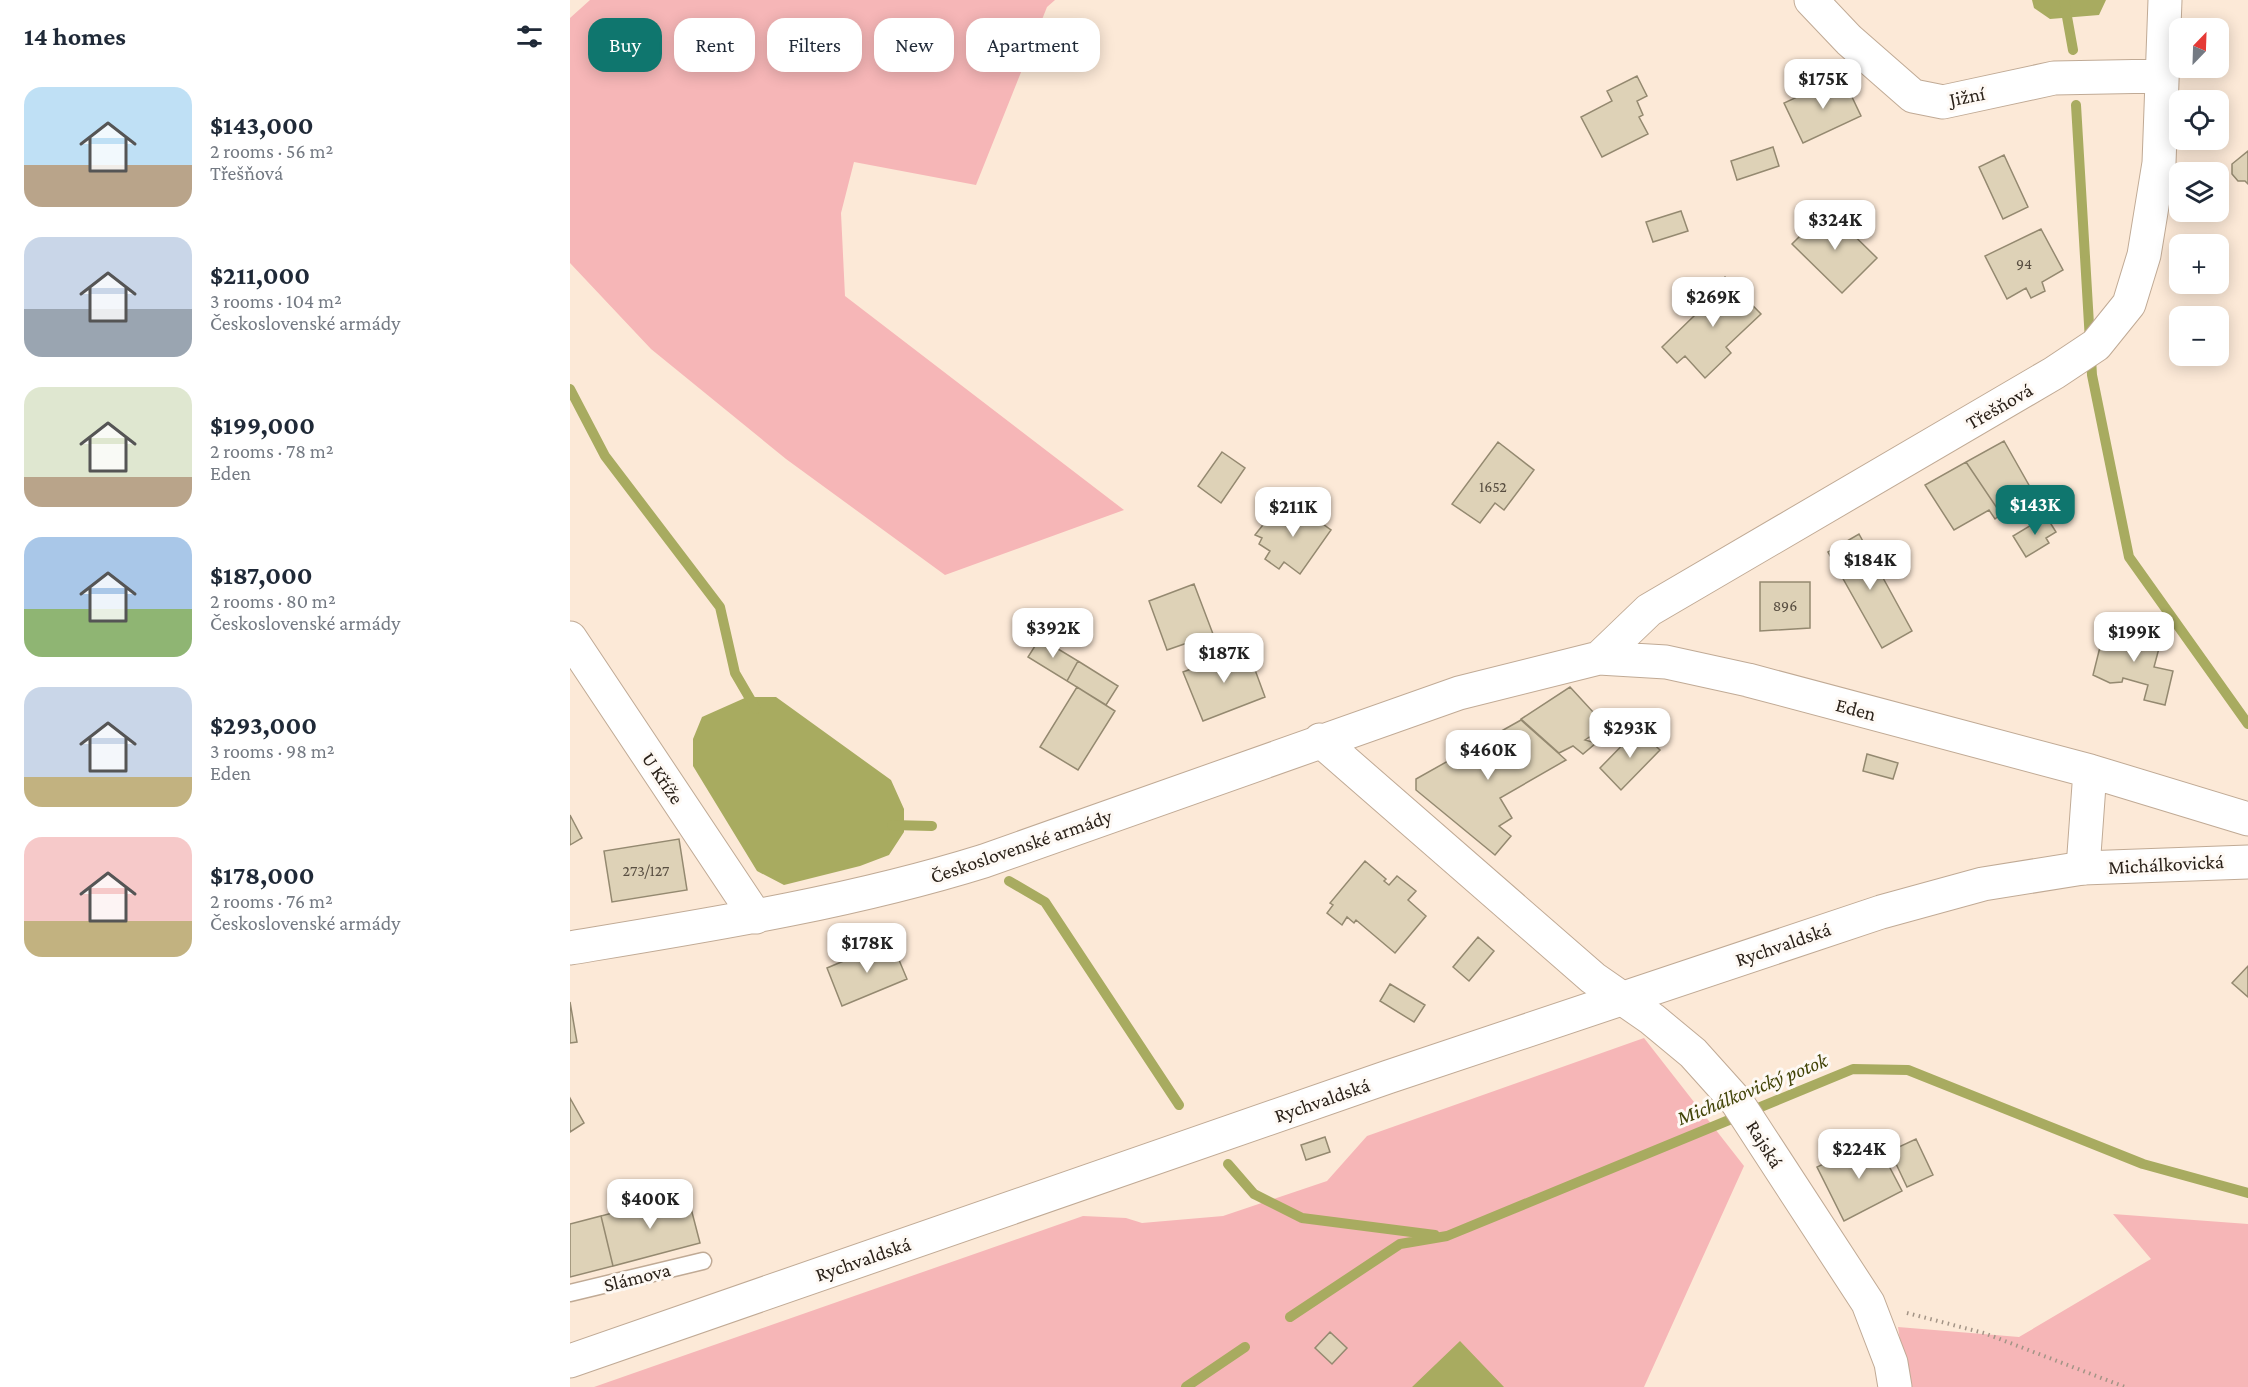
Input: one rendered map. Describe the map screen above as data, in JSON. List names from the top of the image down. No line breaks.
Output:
{"streets":{"street":["Jižní","Třešňová","Eden","U Kříže","Československé armády","Michálkovická","Rychvaldská","Rajská"],"lane":["Slámova"]},"crossings":[["Jižní","Třešňová"],["Třešňová","Eden"],["Eden","Československé armády"],["U Kříže","Československé armády"],["Československé armády","Rajská"],["Michálkovická","Rychvaldská"],["Rychvaldská","Rajská"]],"water":["Michálkovický potok"],"house_numbers":["94","1652","896","273/127"],"north":"top right","page":{"heading":"14 homes","map_buttons":["+","−"],"chip":["Buy","Rent","Filters","New","Apartment"],"price":["$175K","$324K","$269K","$143K","$211K","$184K","$392K","$199K","$187K","$293K","$460K","$178K","$224K","$400K"],"list":[{"name":"$143,000","note":"2 rooms · 56 m² · Třešňová"},{"name":"$211,000","note":"3 rooms · 104 m² · Československé armády"},{"name":"$199,000","note":"2 rooms · 78 m² · Eden"},{"name":"$187,000","note":"2 rooms · 80 m² · Československé armády"},{"name":"$293,000","note":"3 rooms · 98 m² · Eden"},{"name":"$178,000","note":"2 rooms · 76 m² · Československé armády"}]}}
